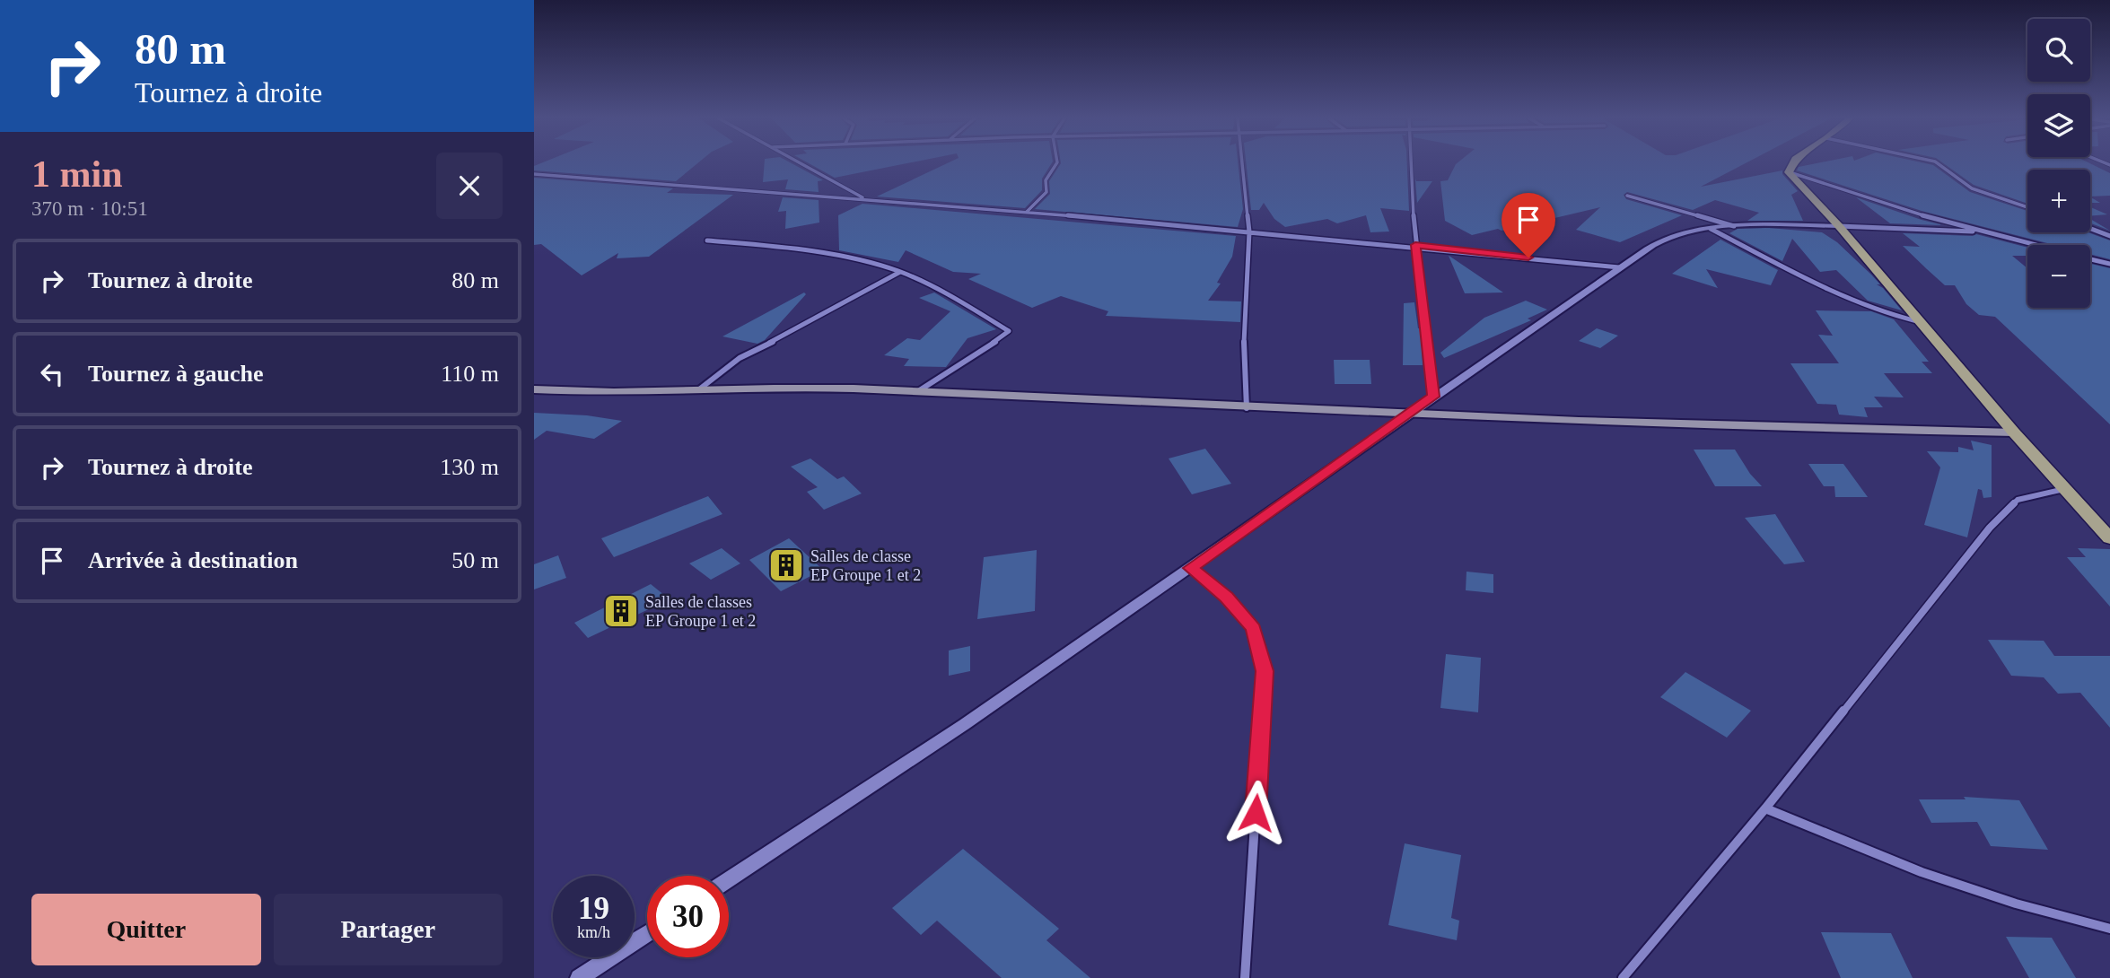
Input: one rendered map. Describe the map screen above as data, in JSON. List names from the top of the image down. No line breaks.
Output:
{"places":{"building":["Salles de classe EP Groupe 1 et 2","Salles de classes EP Groupe 1 et 2"]},"page":{"turn":["80 m","Tournez à droite"],"map_buttons":["+","−"],"heading":["1 min","370 m · 10:51"],"list":[{"name":"Tournez à droite","value":"80 m"},{"name":"Tournez à gauche","value":"110 m"},{"name":"Tournez à droite","value":"130 m"},{"name":"Arrivée à destination","value":"50 m"}],"speed":"19 km/h","limit":"30","buttons":["Quitter","Partager"]}}
